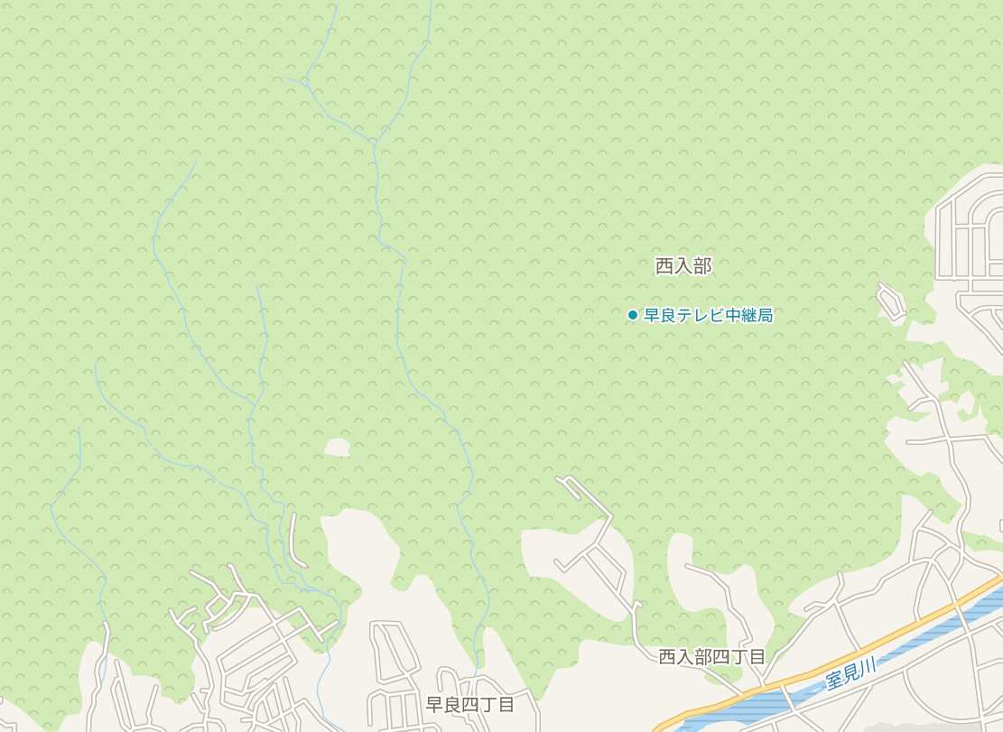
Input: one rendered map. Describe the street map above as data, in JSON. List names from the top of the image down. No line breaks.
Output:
{"districts":["西入部","西入部四丁目","早良四丁目"],"water":["室見川"],"places":["早良テレビ中継局"]}
